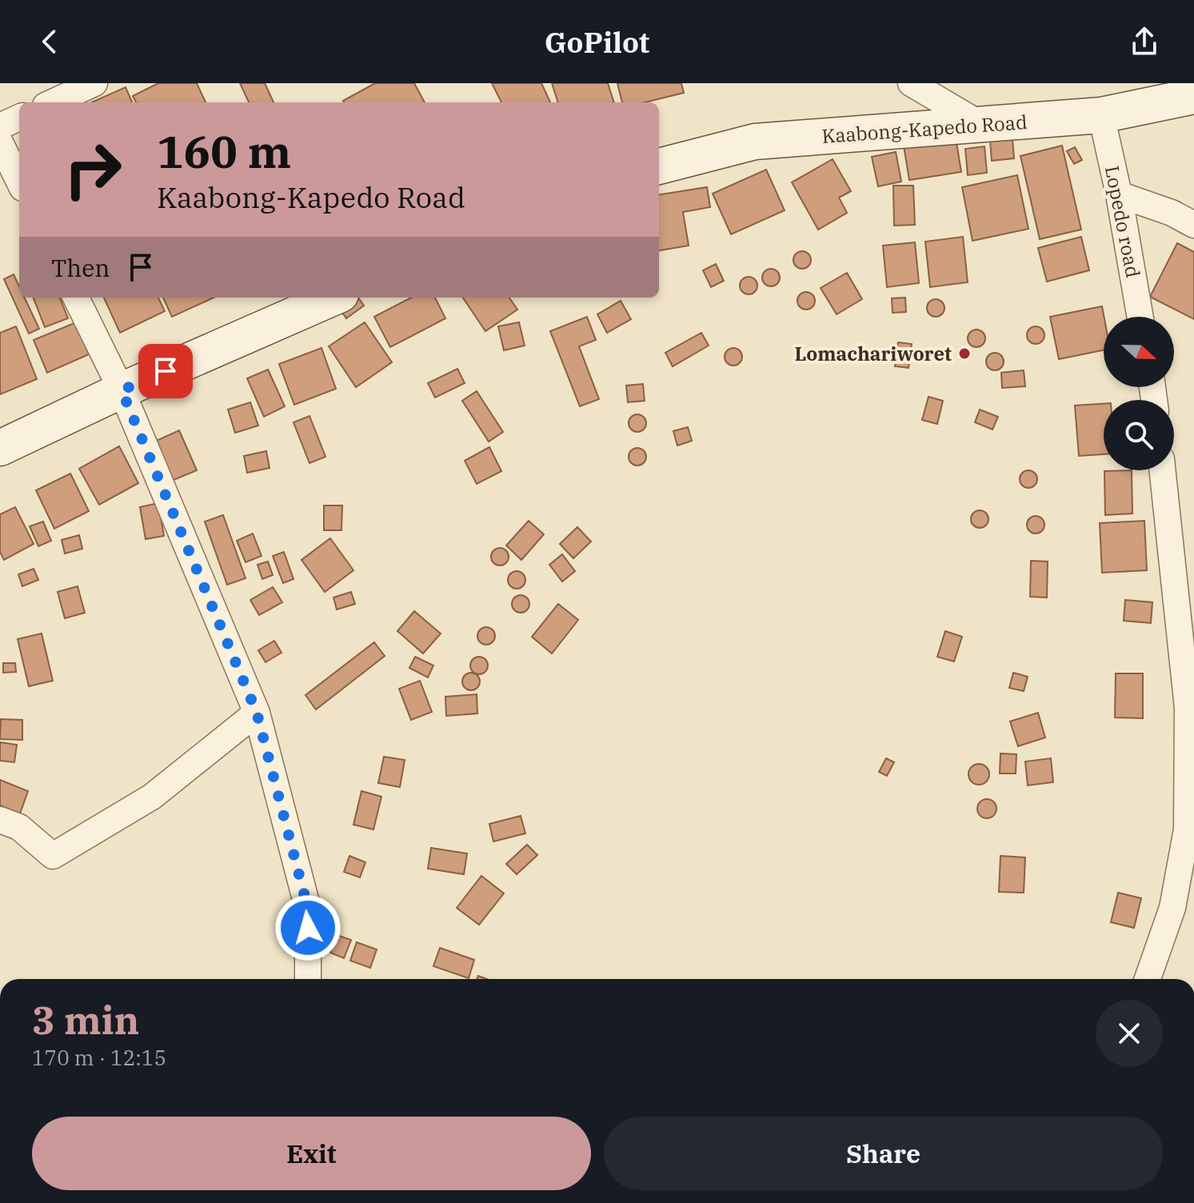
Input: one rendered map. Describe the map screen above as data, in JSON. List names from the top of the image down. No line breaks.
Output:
{"streets":{"main road":["Kaabong-Kapedo Road"],"street":["Lopedo road"]},"crossings":[["Kaabong-Kapedo Road","Lopedo road"]],"places":["Lomachariworet"],"north":"right","page":{"header":"GoPilot","turn":["160 m","Kaabong-Kapedo Road"],"then":"Then","heading":["3 min","170 m · 12:15"],"buttons":["Exit","Share"]}}
